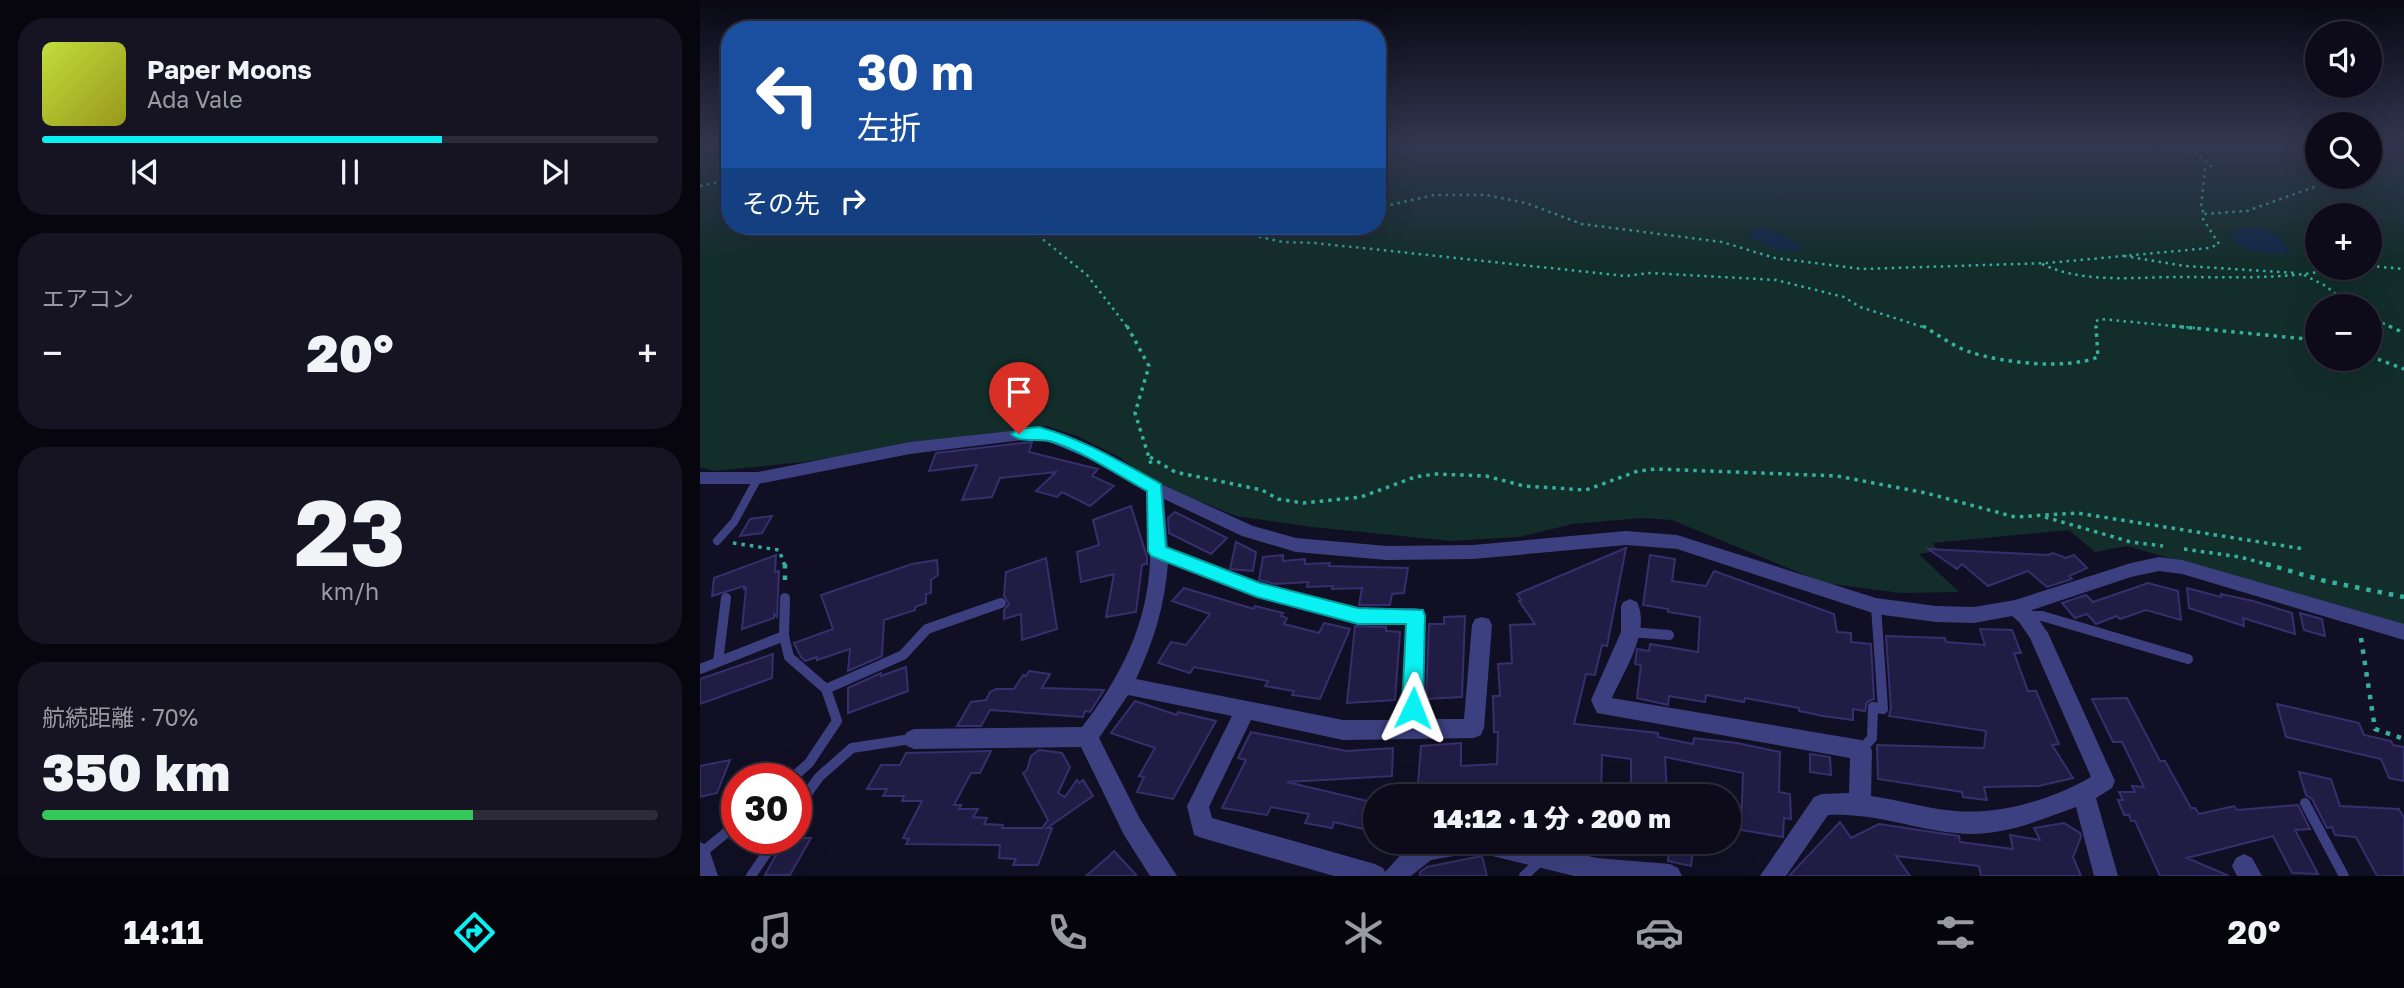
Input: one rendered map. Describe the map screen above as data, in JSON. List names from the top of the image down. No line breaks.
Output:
{"page":{"map_buttons":["+","−"],"turn":["30 m","左折"],"song":["Paper Moons","Ada Vale"],"then":"その先","tile":["エアコン",["23","km/h"],["航続距離 · 70%","350 km"]],"heat":["−","20°","+"],"limit":"30","trip":"14:12 · 1 分 · 200 m","tabs":["14:11","20°"]}}
